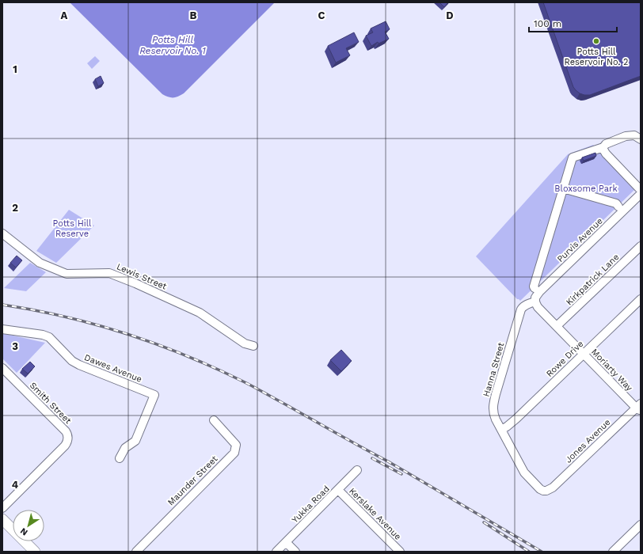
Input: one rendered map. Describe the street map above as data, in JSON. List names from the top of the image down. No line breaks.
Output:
{"streets":{"street":["Purvis Avenue","Lewis Street","Kirkpatrick Lane","Rowe Drive","Dawes Avenue","Hanna Street","Moriarty Way","Smith Street","Jones Avenue","Maunder Street","Yukka Road","Kerslake Avenue"]},"crossings":[["Purvis Avenue","Hanna Street"],["Purvis Avenue","Moriarty Way"],["Kirkpatrick Lane","Moriarty Way"],["Rowe Drive","Hanna Street"],["Rowe Drive","Moriarty Way"],["Hanna Street","Moriarty Way"],["Hanna Street","Jones Avenue"],["Moriarty Way","Jones Avenue"],["Yukka Road","Kerslake Avenue"]],"water":["Potts Hill Reservoir No. 1"],"parks":["Bloxsome Park","Potts Hill Reserve"],"places":["Potts Hill Reservoir No. 2"],"scale_bar":"100 m","north":"bottom left","grid":{"columns":["A","B","C","D"],"rows":["1","2","3","4"]}}
